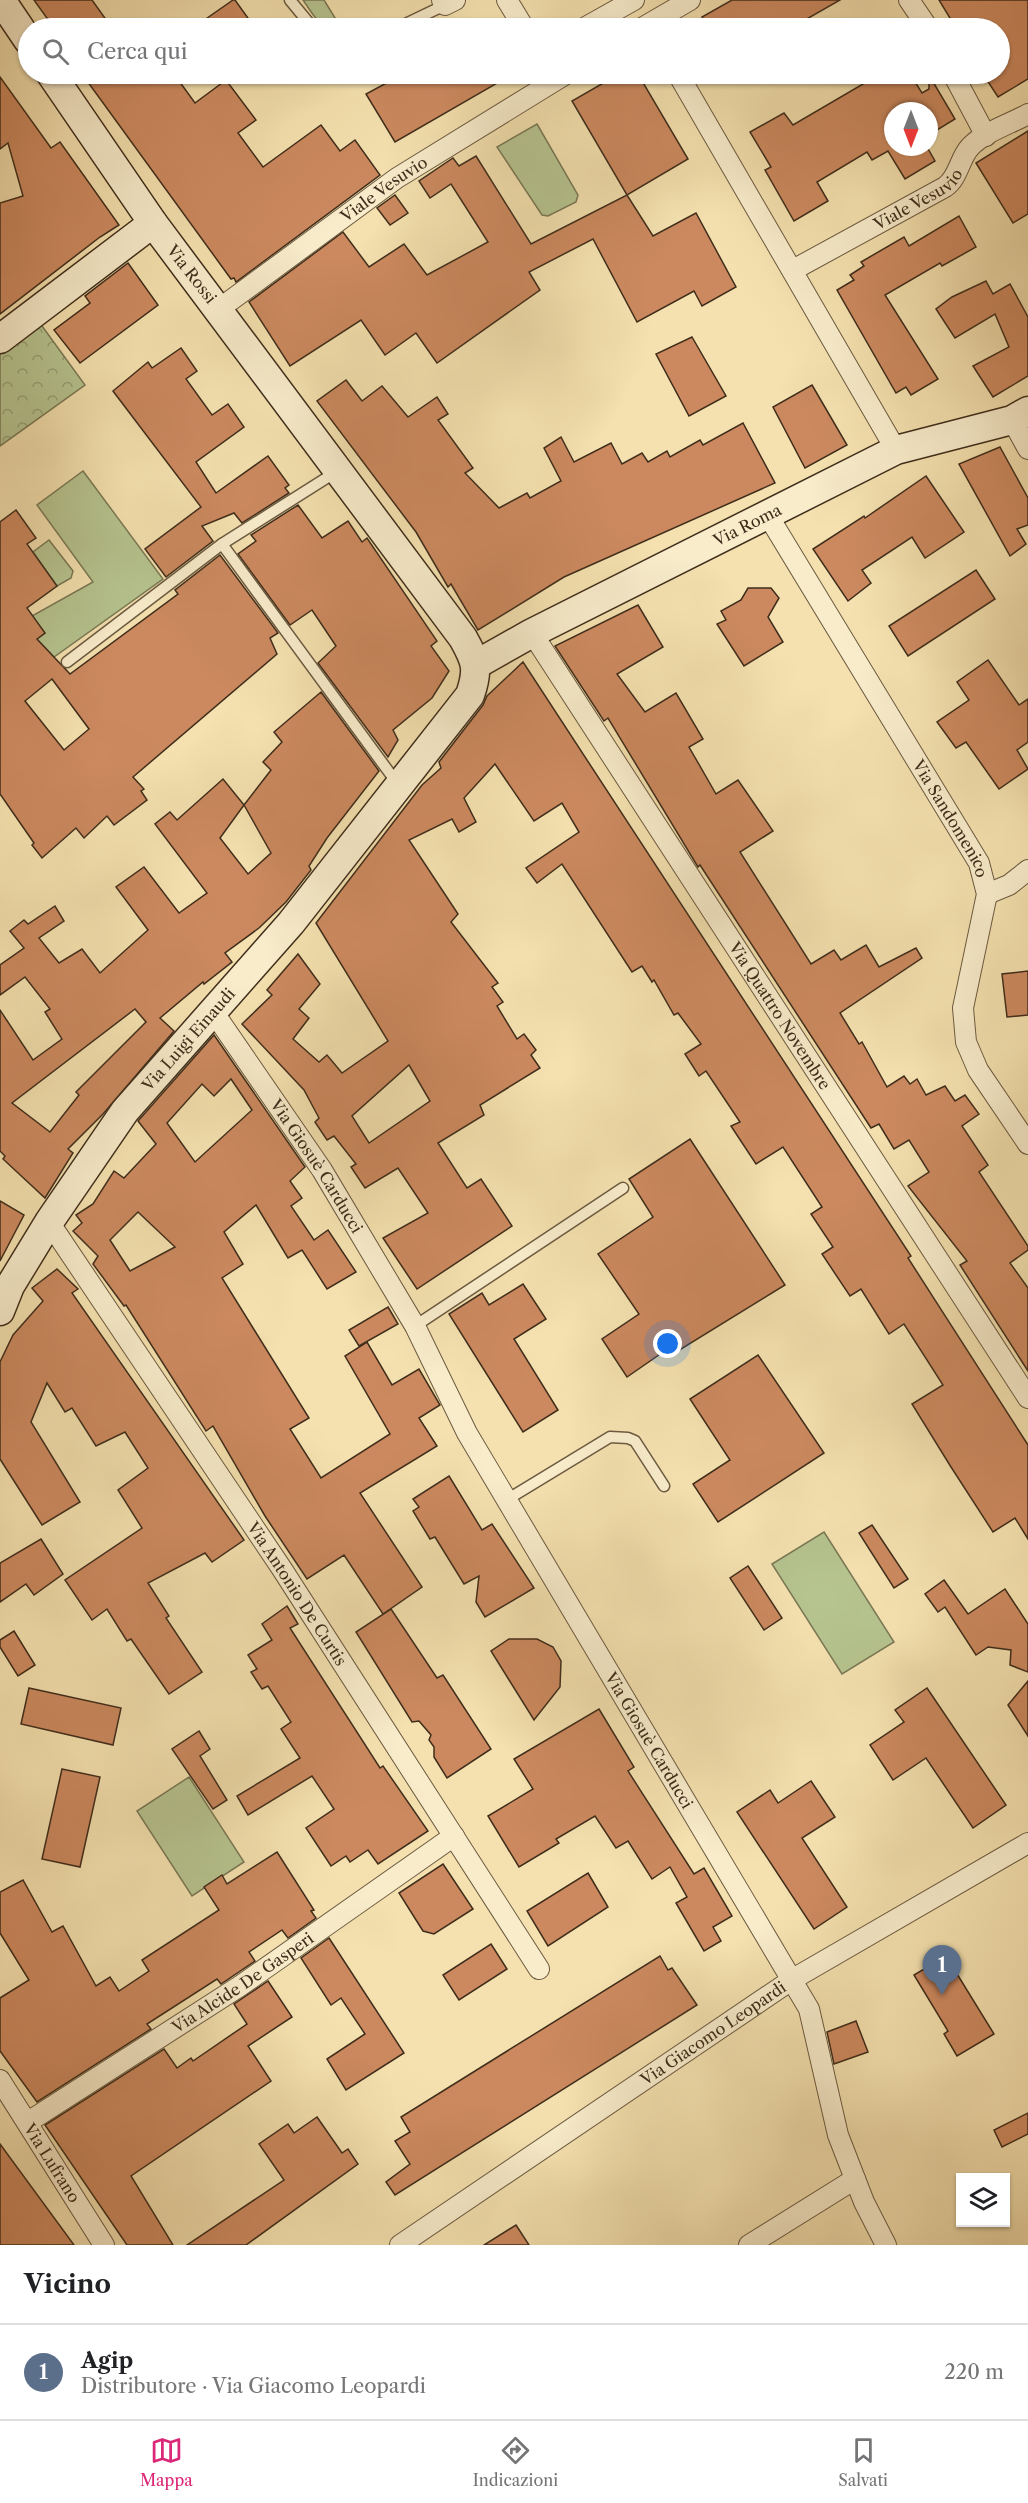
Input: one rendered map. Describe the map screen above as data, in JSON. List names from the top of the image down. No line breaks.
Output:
{"streets":{"street":["Viale Vesuvio","Via Rossi","Via Roma","Via Sandomenico","Via Quattro Novembre","Via Luigi Einaudi","Via Giosuè Carducci","Via Antonio De Curtis","Via Alcide De Gasperi","Via Giacomo Leopardi","Via Lufrano"]},"crossings":[["Viale Vesuvio","Via Rossi"],["Via Rossi","Via Roma"],["Via Rossi","Via Luigi Einaudi"],["Via Roma","Via Sandomenico"],["Via Roma","Via Quattro Novembre"],["Via Roma","Via Luigi Einaudi"],["Via Luigi Einaudi","Via Giosuè Carducci"],["Via Luigi Einaudi","Via Antonio De Curtis"],["Via Giosuè Carducci","Via Giacomo Leopardi"],["Via Antonio De Curtis","Via Alcide De Gasperi"],["Via Alcide De Gasperi","Via Lufrano"]],"north":"bottom","page":{"search":"Cerca qui","pins":"1","heading":"Vicino","list":[{"mark":"1","name":"Agip","note":"Distributore · Via Giacomo Leopardi","value":"220 m"}],"nav":["Mappa","Indicazioni","Salvati"]}}
